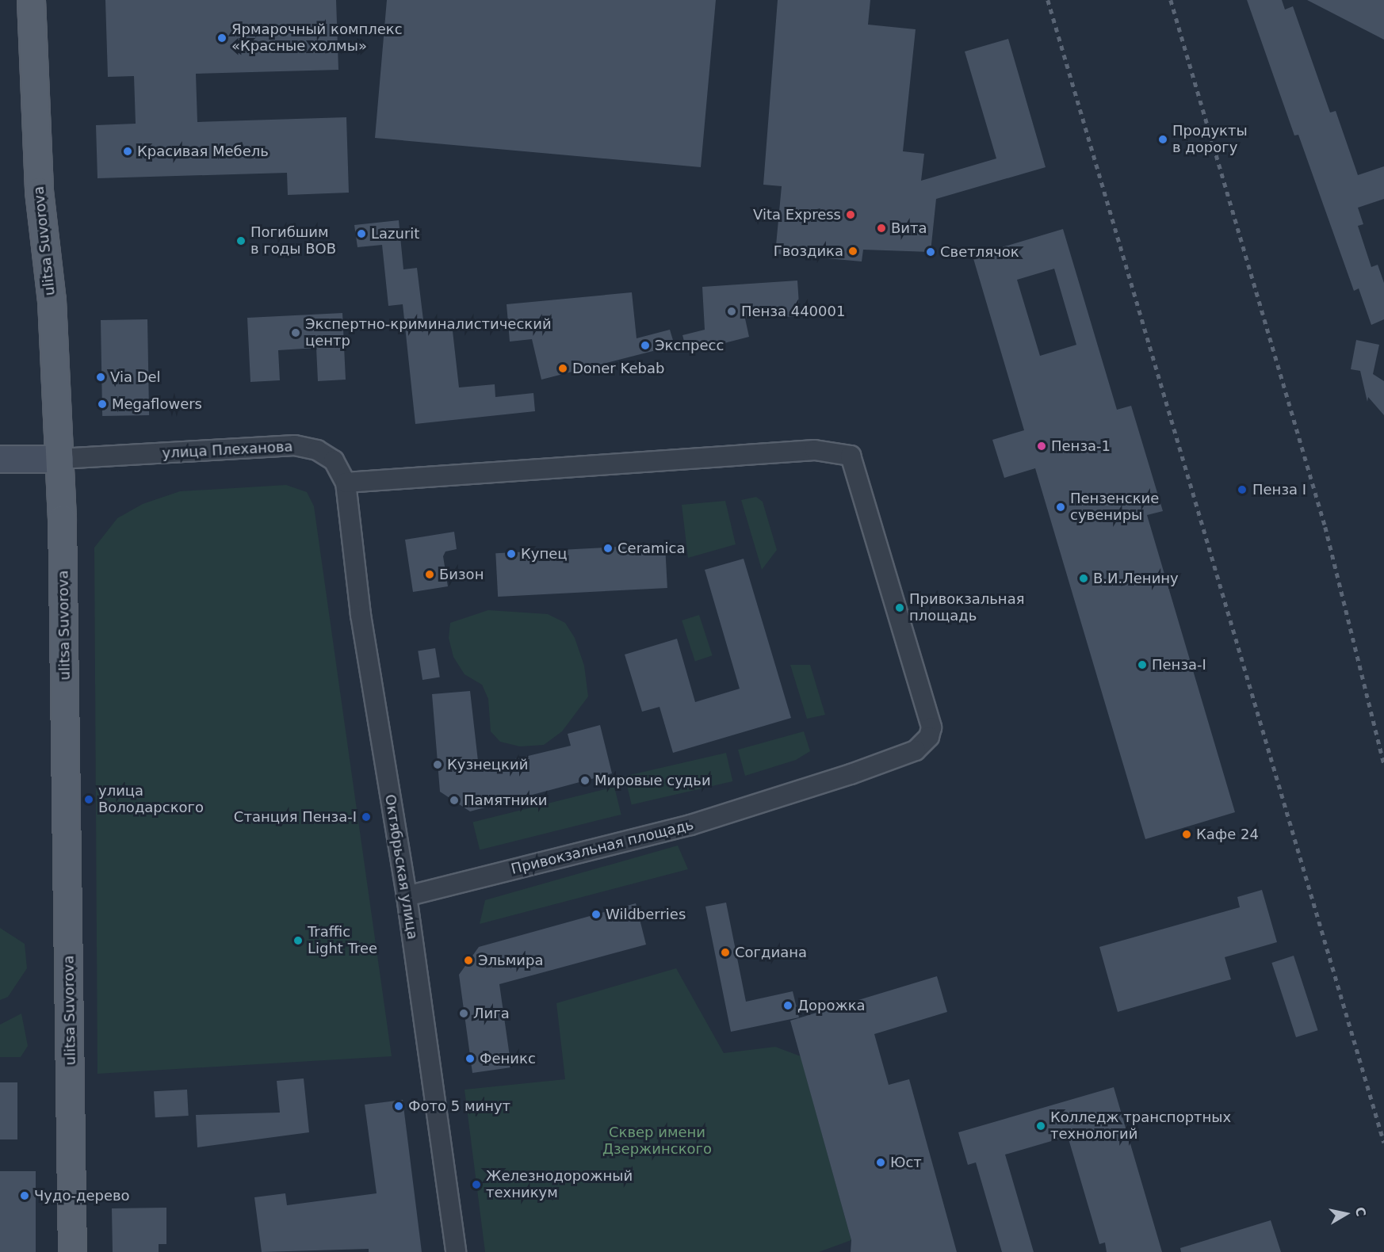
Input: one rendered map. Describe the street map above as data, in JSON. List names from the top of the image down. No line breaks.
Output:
{"streets":{"main road":["ulitsa Suvorova"],"street":["улица Плеханова","Привокзальная площадь","Октябрьская улица"]},"crossings":[["ulitsa Suvorova","улица Плеханова"],["улица Плеханова","Привокзальная площадь"],["улица Плеханова","Октябрьская улица"],["Привокзальная площадь","Октябрьская улица"]],"parks":["Сквер имени Дзержинского"],"places":["Ярмарочный комплекс «Красные холмы»","Продукты в дорогу","Красивая Мебель","Vita Express","Вита","Lazurit","Погибшим в годы ВОВ","Гвоздика","Светлячок","Пенза 440001","Экспертно-криминалистический центр","Экспресс","Doner Kebab","Via Del","Megaflowers","Пенза-1","Пенза I","Пензенские сувениры","Ceramica","Купец","Бизон","В.И.Ленину","Привокзальная площадь","Пенза-I","Кузнецкий","Мировые судьи","улица Володарского","Памятники","Станция Пенза-I","Кафе 24","Wildberries","Traffic Light Tree","Согдиана","Эльмира","Дорожка","Лига","Феникс","Фото 5 минут","Колледж транспортных технологий","Юст","Железнодорожный техникум","Чудо-дерево"],"north":"right"}
